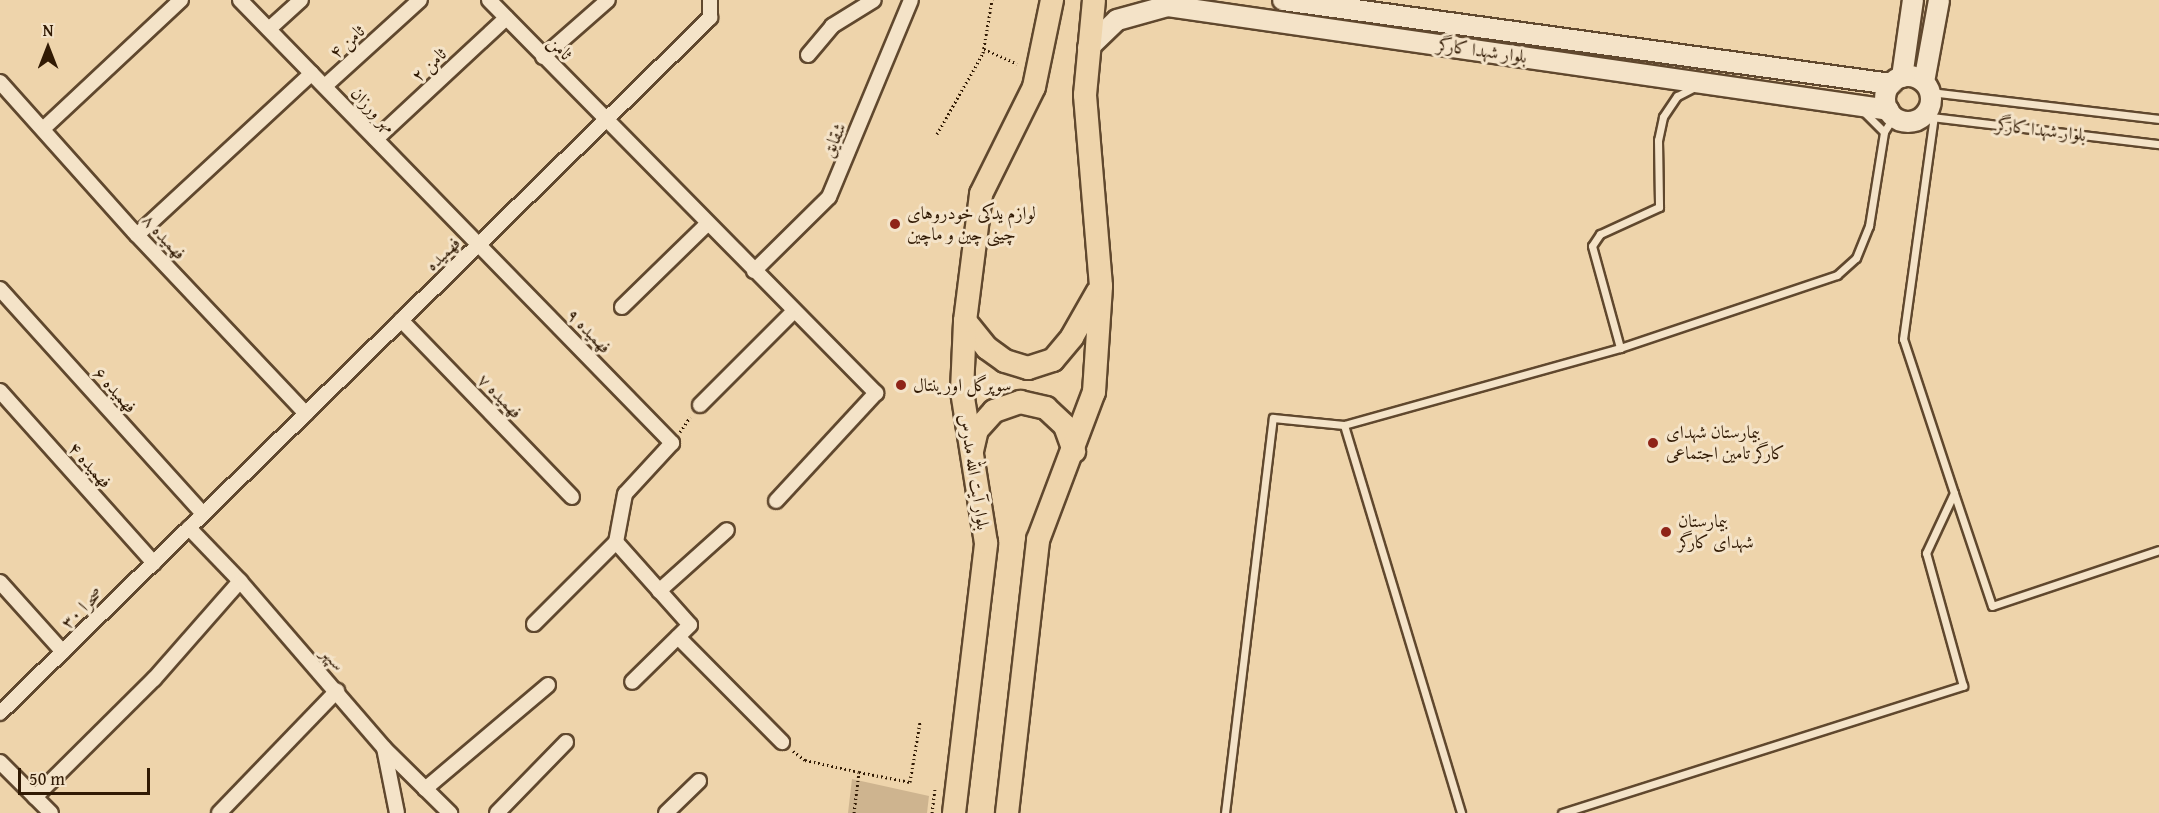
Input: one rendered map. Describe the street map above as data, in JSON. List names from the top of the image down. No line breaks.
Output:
{"streets":{"main road":["بلوار آیت الله مدرس"],"street":["ثامن ۴","ثامن","بلوار شهدا کارگر","ثامن ۲","مهر ورزان","شقایق","فهمیده ۸","فهمیده","فهمیده ۹","فهمیده ۶","فهمیده ۷","فهمیده ۴","صحرا ۳۰","سپهر"]},"crossings":[["ثامن ۴","مهر ورزان"],["ثامن","ثامن ۲"],["ثامن","شقایق"],["ثامن","فهمیده"],["ثامن ۲","مهر ورزان"],["مهر ورزان","فهمیده"],["مهر ورزان","فهمیده ۹"],["فهمیده ۸","فهمیده"],["فهمیده","فهمیده ۹"],["فهمیده","فهمیده ۶"],["فهمیده","فهمیده ۷"],["فهمیده","صحرا ۳۰"],["فهمیده","سپهر"],["فهمیده ۴","صحرا ۳۰"],["صحرا ۳۰","سپهر"]],"places":["لوازم یدکی خودروهای چینی چین و ماچین","سوپرگل اورینتال","بیمارستان شهدای کارگر تامین اجتماعی","بیمارستان شهدای کارگر"],"scale_bar":"50 m","north":"top"}
